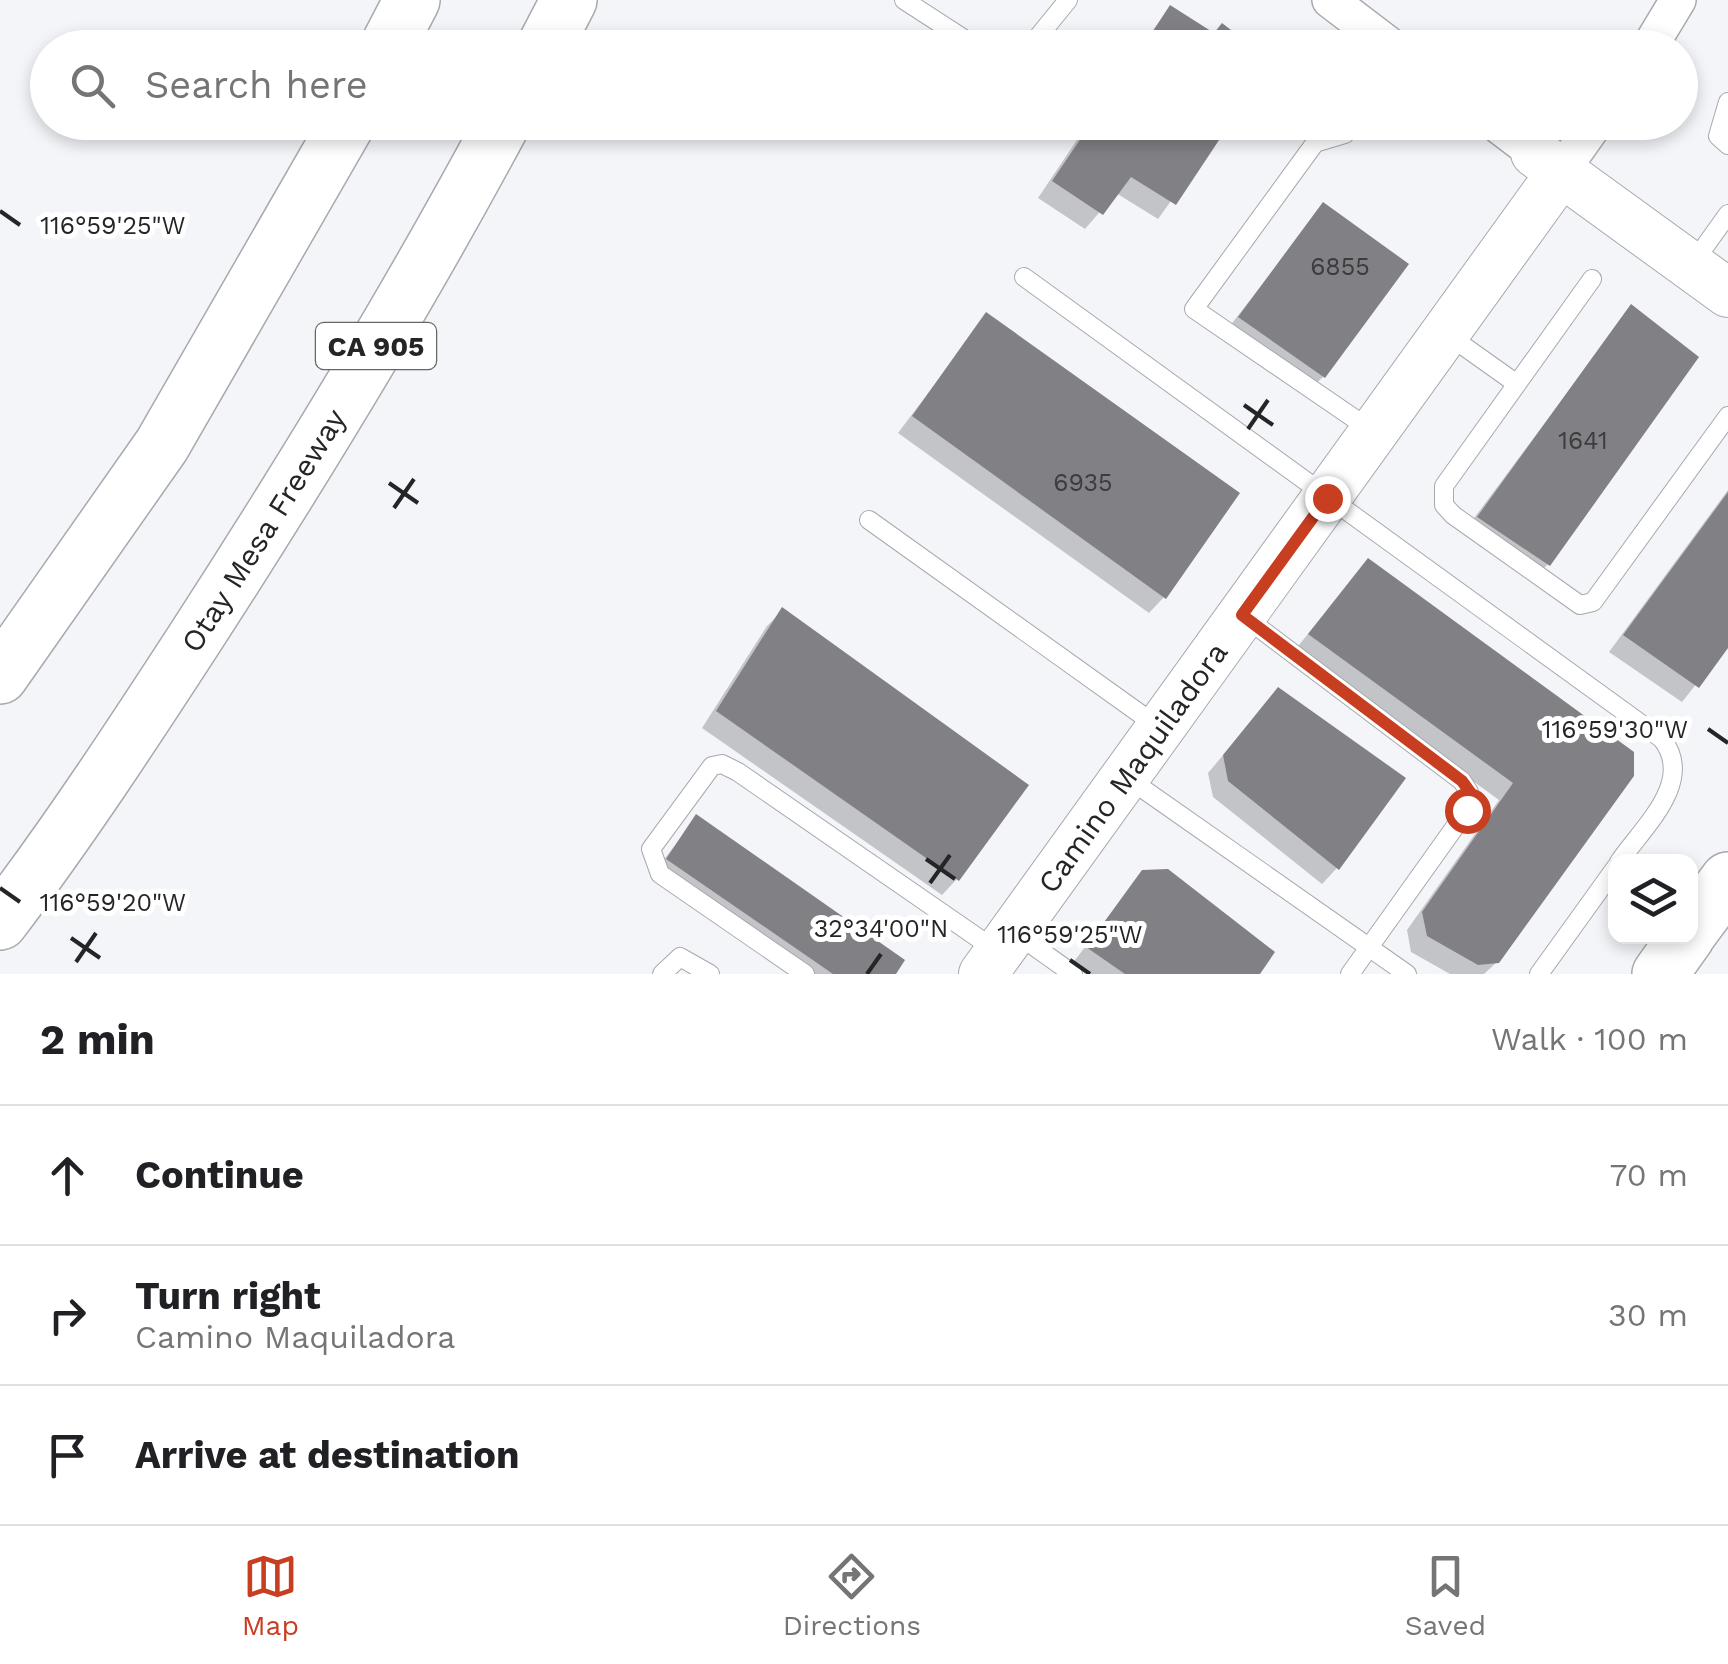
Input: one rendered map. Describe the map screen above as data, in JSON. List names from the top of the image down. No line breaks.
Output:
{"streets":{"main road":["CA 905","Otay Mesa Freeway"],"street":["Camino Maquiladora"]},"house_numbers":["6855","1641","6935"],"page":{"search":"Search here","heading":["2 min","Walk · 100 m"],"list":[["Continue","70 m"],["Turn right","Camino Maquiladora","30 m"],"Arrive at destination"],"nav":["Map","Directions","Saved"]},"coordinates":["116°59'25\"W","116°59'30\"W","116°59'20\"W","32°34'00\"N"]}
